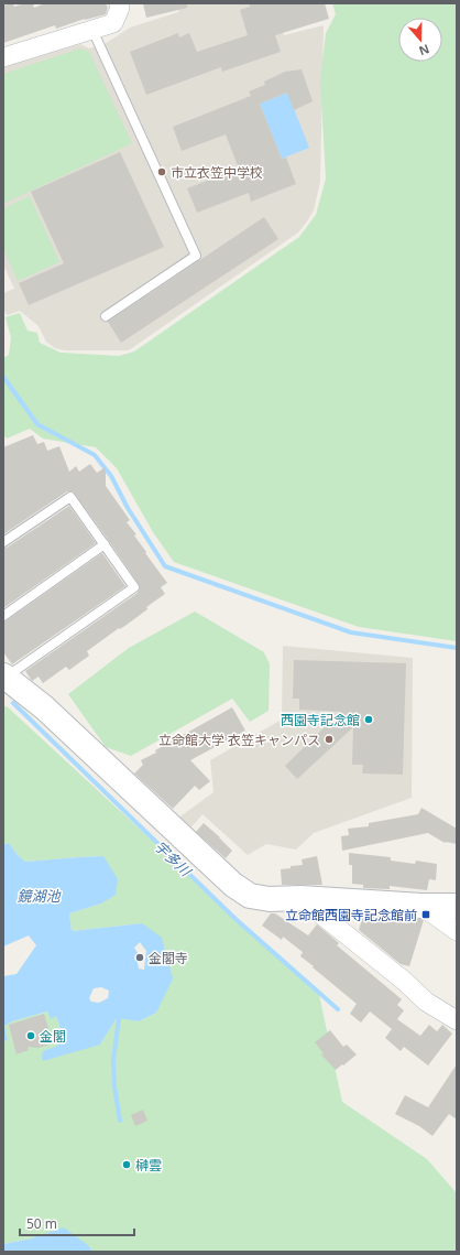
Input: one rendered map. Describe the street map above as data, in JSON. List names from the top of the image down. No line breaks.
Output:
{"water":["宇多川","鏡湖池"],"places":{"other":["市立衣笠中学校","西園寺記念館","立命館大学 衣笠キャンパス","金閣寺","金閣","榊雲"],"transit":["立命館西園寺記念館前"]},"scale_bar":"50 m","north":"bottom"}
